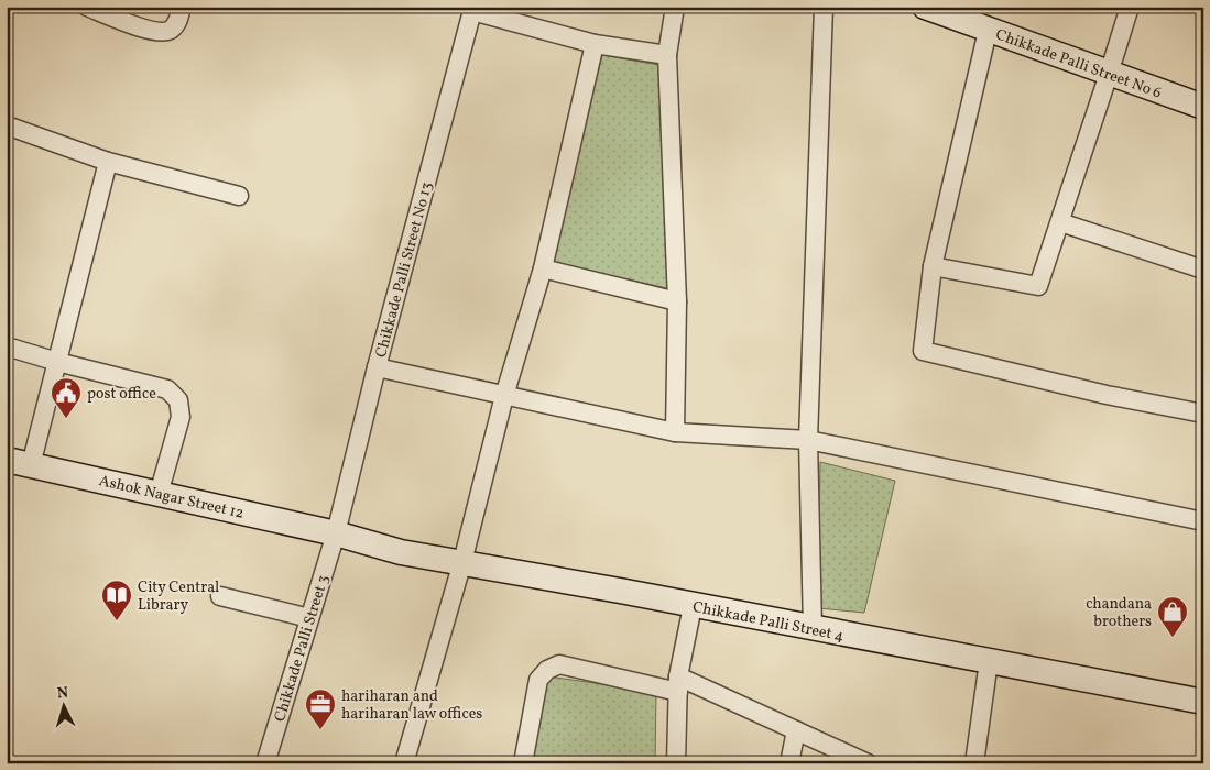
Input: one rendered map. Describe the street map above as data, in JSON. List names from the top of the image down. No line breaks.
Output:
{"streets":{"street":["Chikkade Palli Street No 6","Chikkade Palli Street No 13","Ashok Nagar Street 12","Chikkade Palli Street 4","Chikkade Palli Street 3"]},"crossings":[["Chikkade Palli Street No 13","Ashok Nagar Street 12"],["Chikkade Palli Street No 13","Chikkade Palli Street 4"],["Chikkade Palli Street No 13","Chikkade Palli Street 3"],["Ashok Nagar Street 12","Chikkade Palli Street 4"],["Ashok Nagar Street 12","Chikkade Palli Street 3"],["Chikkade Palli Street 4","Chikkade Palli Street 3"]],"places":{"public building":["post office"],"library":["City Central Library"],"shop":["chandana brothers"],"office":["hariharan and hariharan law offices"]},"north":"top"}
